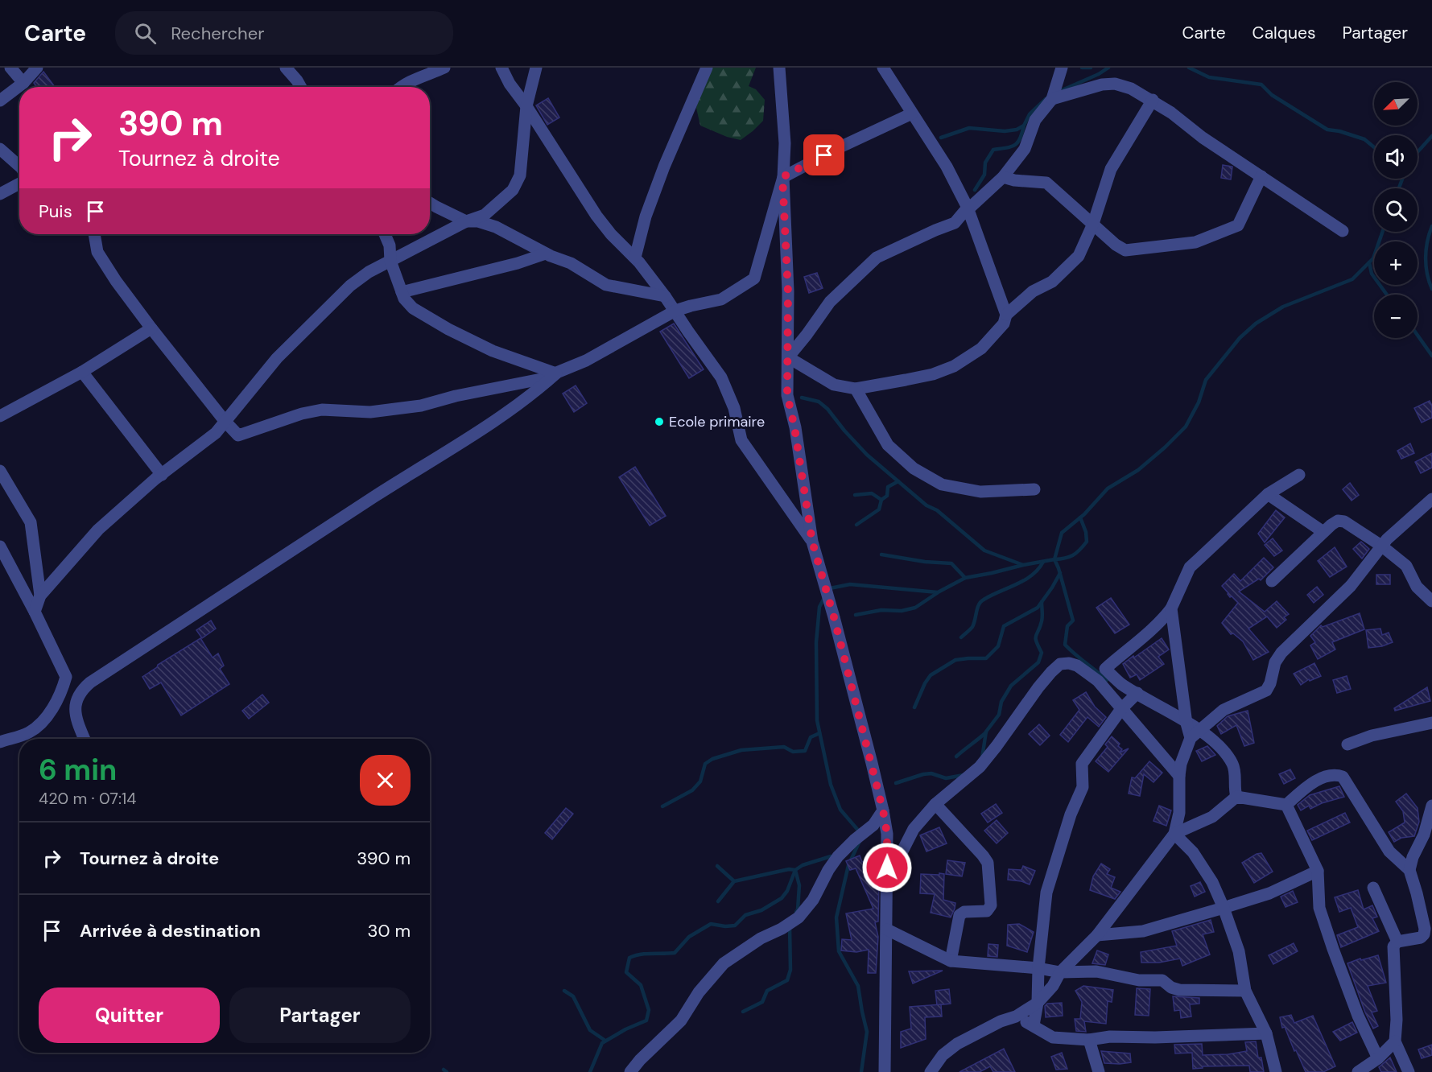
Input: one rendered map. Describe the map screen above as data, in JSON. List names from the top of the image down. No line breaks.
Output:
{"places":["Ecole primaire"],"north":"bottom left","page":{"header":"Carte","search":"Rechercher","nav":["Carte","Calques","Partager"],"map_buttons":["+","−"],"turn":["390 m","Tournez à droite"],"then":"Puis","heading":["6 min","420 m · 07:14"],"list":[{"name":"Tournez à droite","value":"390 m"},{"name":"Arrivée à destination","value":"30 m"}],"buttons":["Quitter","Partager"]}}
